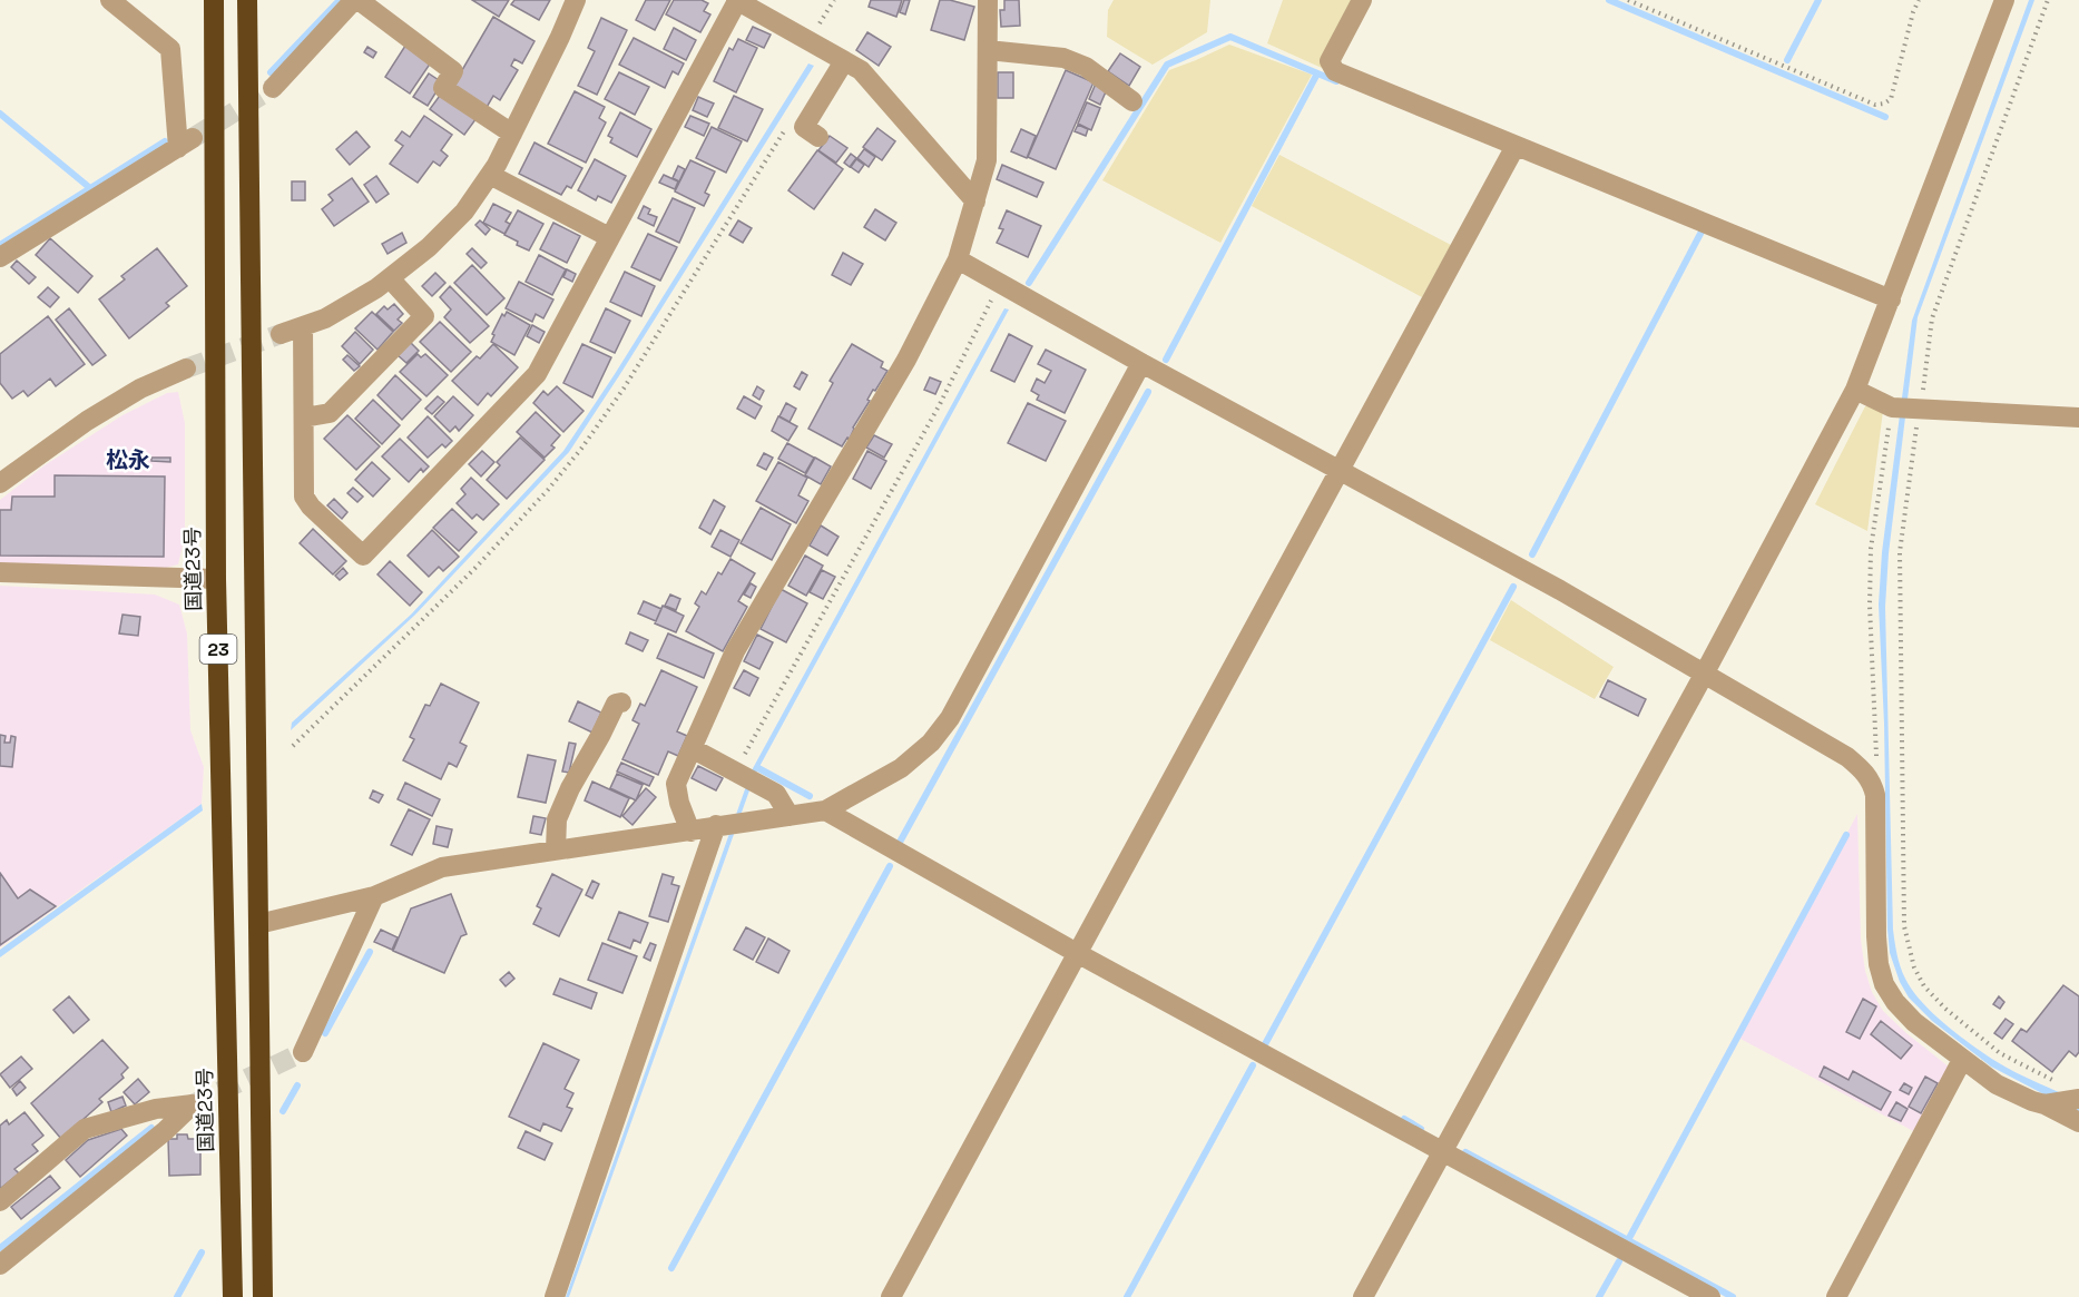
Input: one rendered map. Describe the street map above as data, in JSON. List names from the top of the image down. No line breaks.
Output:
{"streets":{"highway":["国道23号","23"]},"districts":["松永"]}
